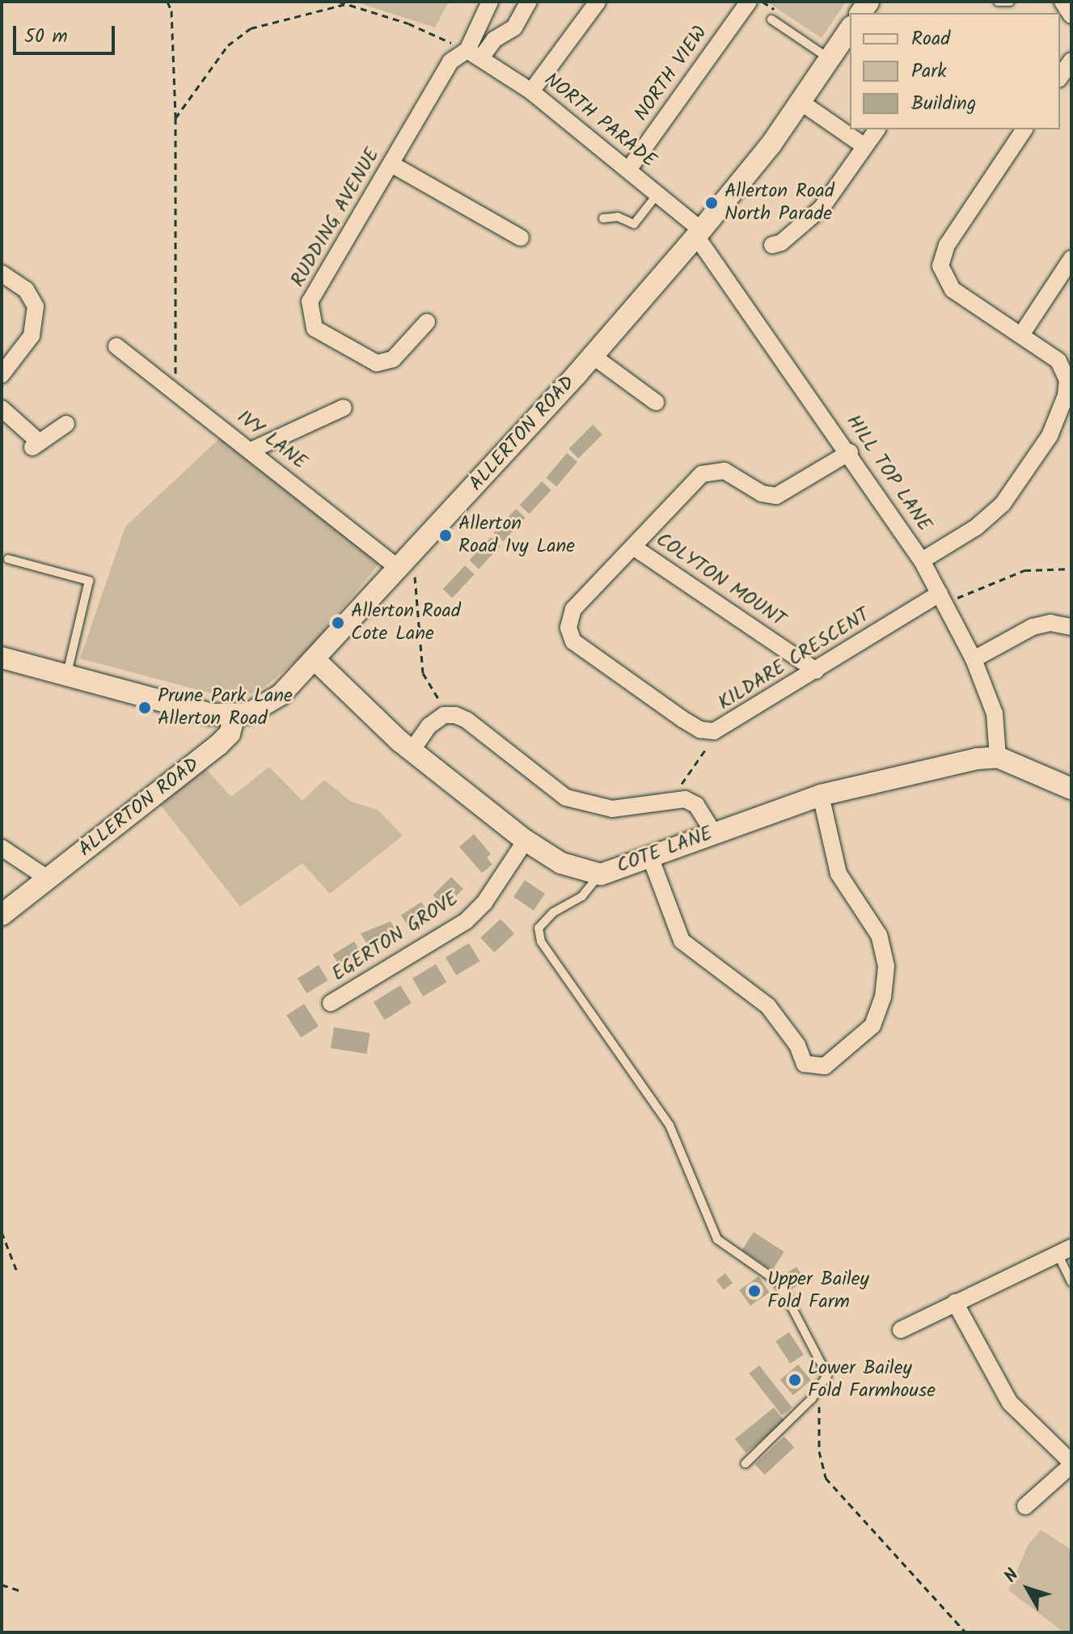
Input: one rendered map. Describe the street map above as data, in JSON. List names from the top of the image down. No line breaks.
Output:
{"streets":{"street":["NORTH VIEW","NORTH PARADE","RUDDING AVENUE","ALLERTON ROAD","IVY LANE","HILL TOP LANE","COLYTON MOUNT","KILDARE CRESCENT","COTE LANE","EGERTON GROVE"]},"crossings":[["NORTH VIEW","NORTH PARADE"],["NORTH PARADE","RUDDING AVENUE"],["NORTH PARADE","ALLERTON ROAD"],["NORTH PARADE","HILL TOP LANE"],["ALLERTON ROAD","IVY LANE"],["ALLERTON ROAD","HILL TOP LANE"],["ALLERTON ROAD","COTE LANE"],["HILL TOP LANE","KILDARE CRESCENT"],["HILL TOP LANE","COTE LANE"],["COLYTON MOUNT","KILDARE CRESCENT"],["COTE LANE","EGERTON GROVE"]],"places":["Allerton Road North Parade","Allerton Road Ivy Lane","Allerton Road Cote Lane","Prune Park Lane Allerton Road","Upper Bailey Fold Farm","Lower Bailey Fold Farmhouse"],"legend":["Road","Park","Building"],"scale_bar":"50 m","north":"top left"}
